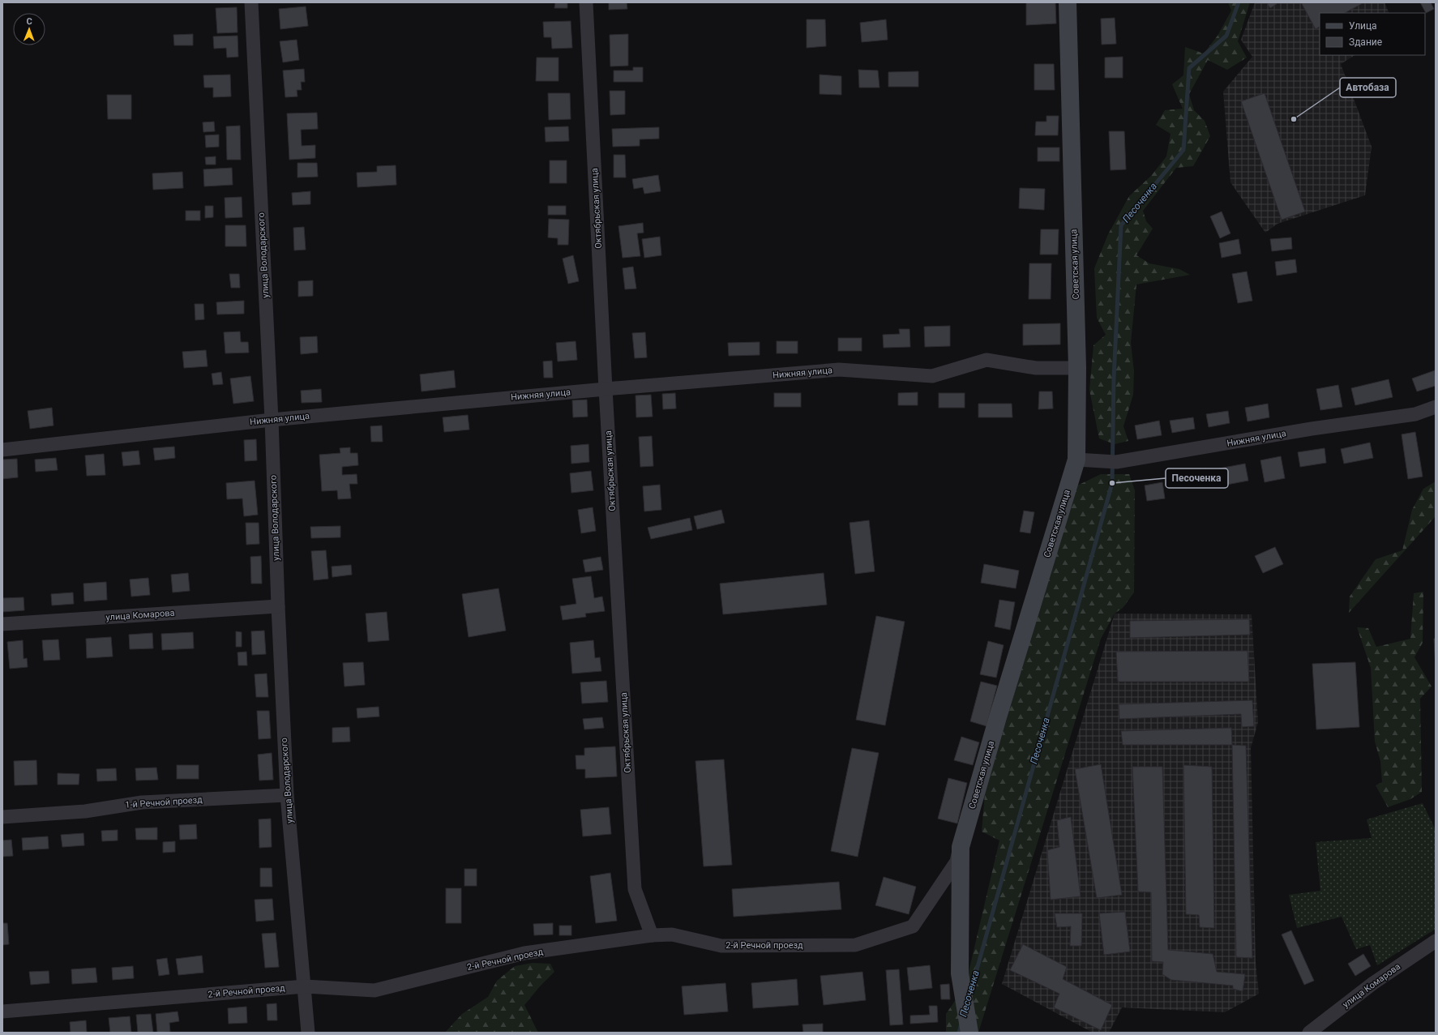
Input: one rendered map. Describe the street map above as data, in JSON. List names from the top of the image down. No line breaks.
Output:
{"streets":{"street":["Октябрьская улица","улица Володарского","Советская улица","Нижняя улица","улица Комарова","1-й Речной проезд","2-й Речной проезд"]},"crossings":[["Октябрьская улица","Нижняя улица"],["Октябрьская улица","2-й Речной проезд"],["улица Володарского","Нижняя улица"],["улица Володарского","улица Комарова"],["улица Володарского","1-й Речной проезд"],["улица Володарского","2-й Речной проезд"],["Советская улица","Нижняя улица"],["Советская улица","2-й Речной проезд"]],"water":["Песоченка"],"places":["Автобаза","Песоченка"],"legend":["Улица","Здание"],"north":"top"}
